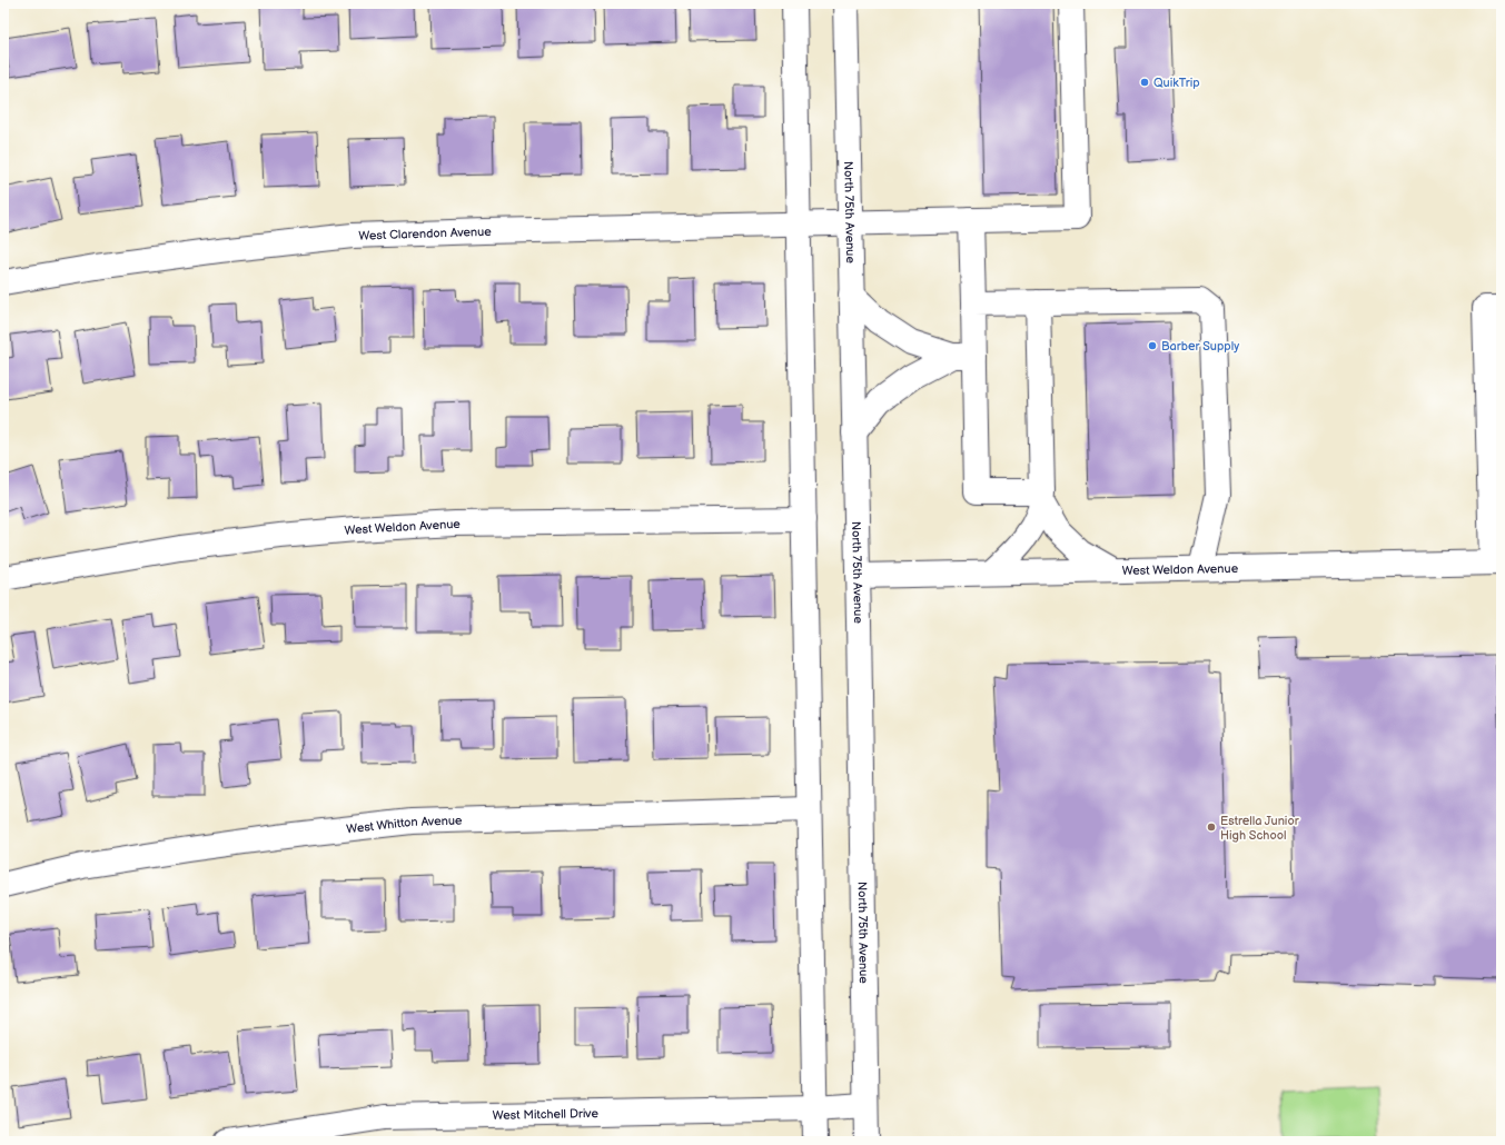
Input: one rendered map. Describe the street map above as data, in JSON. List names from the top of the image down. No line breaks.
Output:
{"streets":{"street":["North 75th Avenue","West Clarendon Avenue","West Weldon Avenue","West Whitton Avenue","West Mitchell Drive"]},"crossings":[["North 75th Avenue","West Clarendon Avenue"],["North 75th Avenue","West Weldon Avenue"],["North 75th Avenue","West Mitchell Drive"]],"places":["QuikTrip","Barber Supply","Estrella Junior High School"]}
